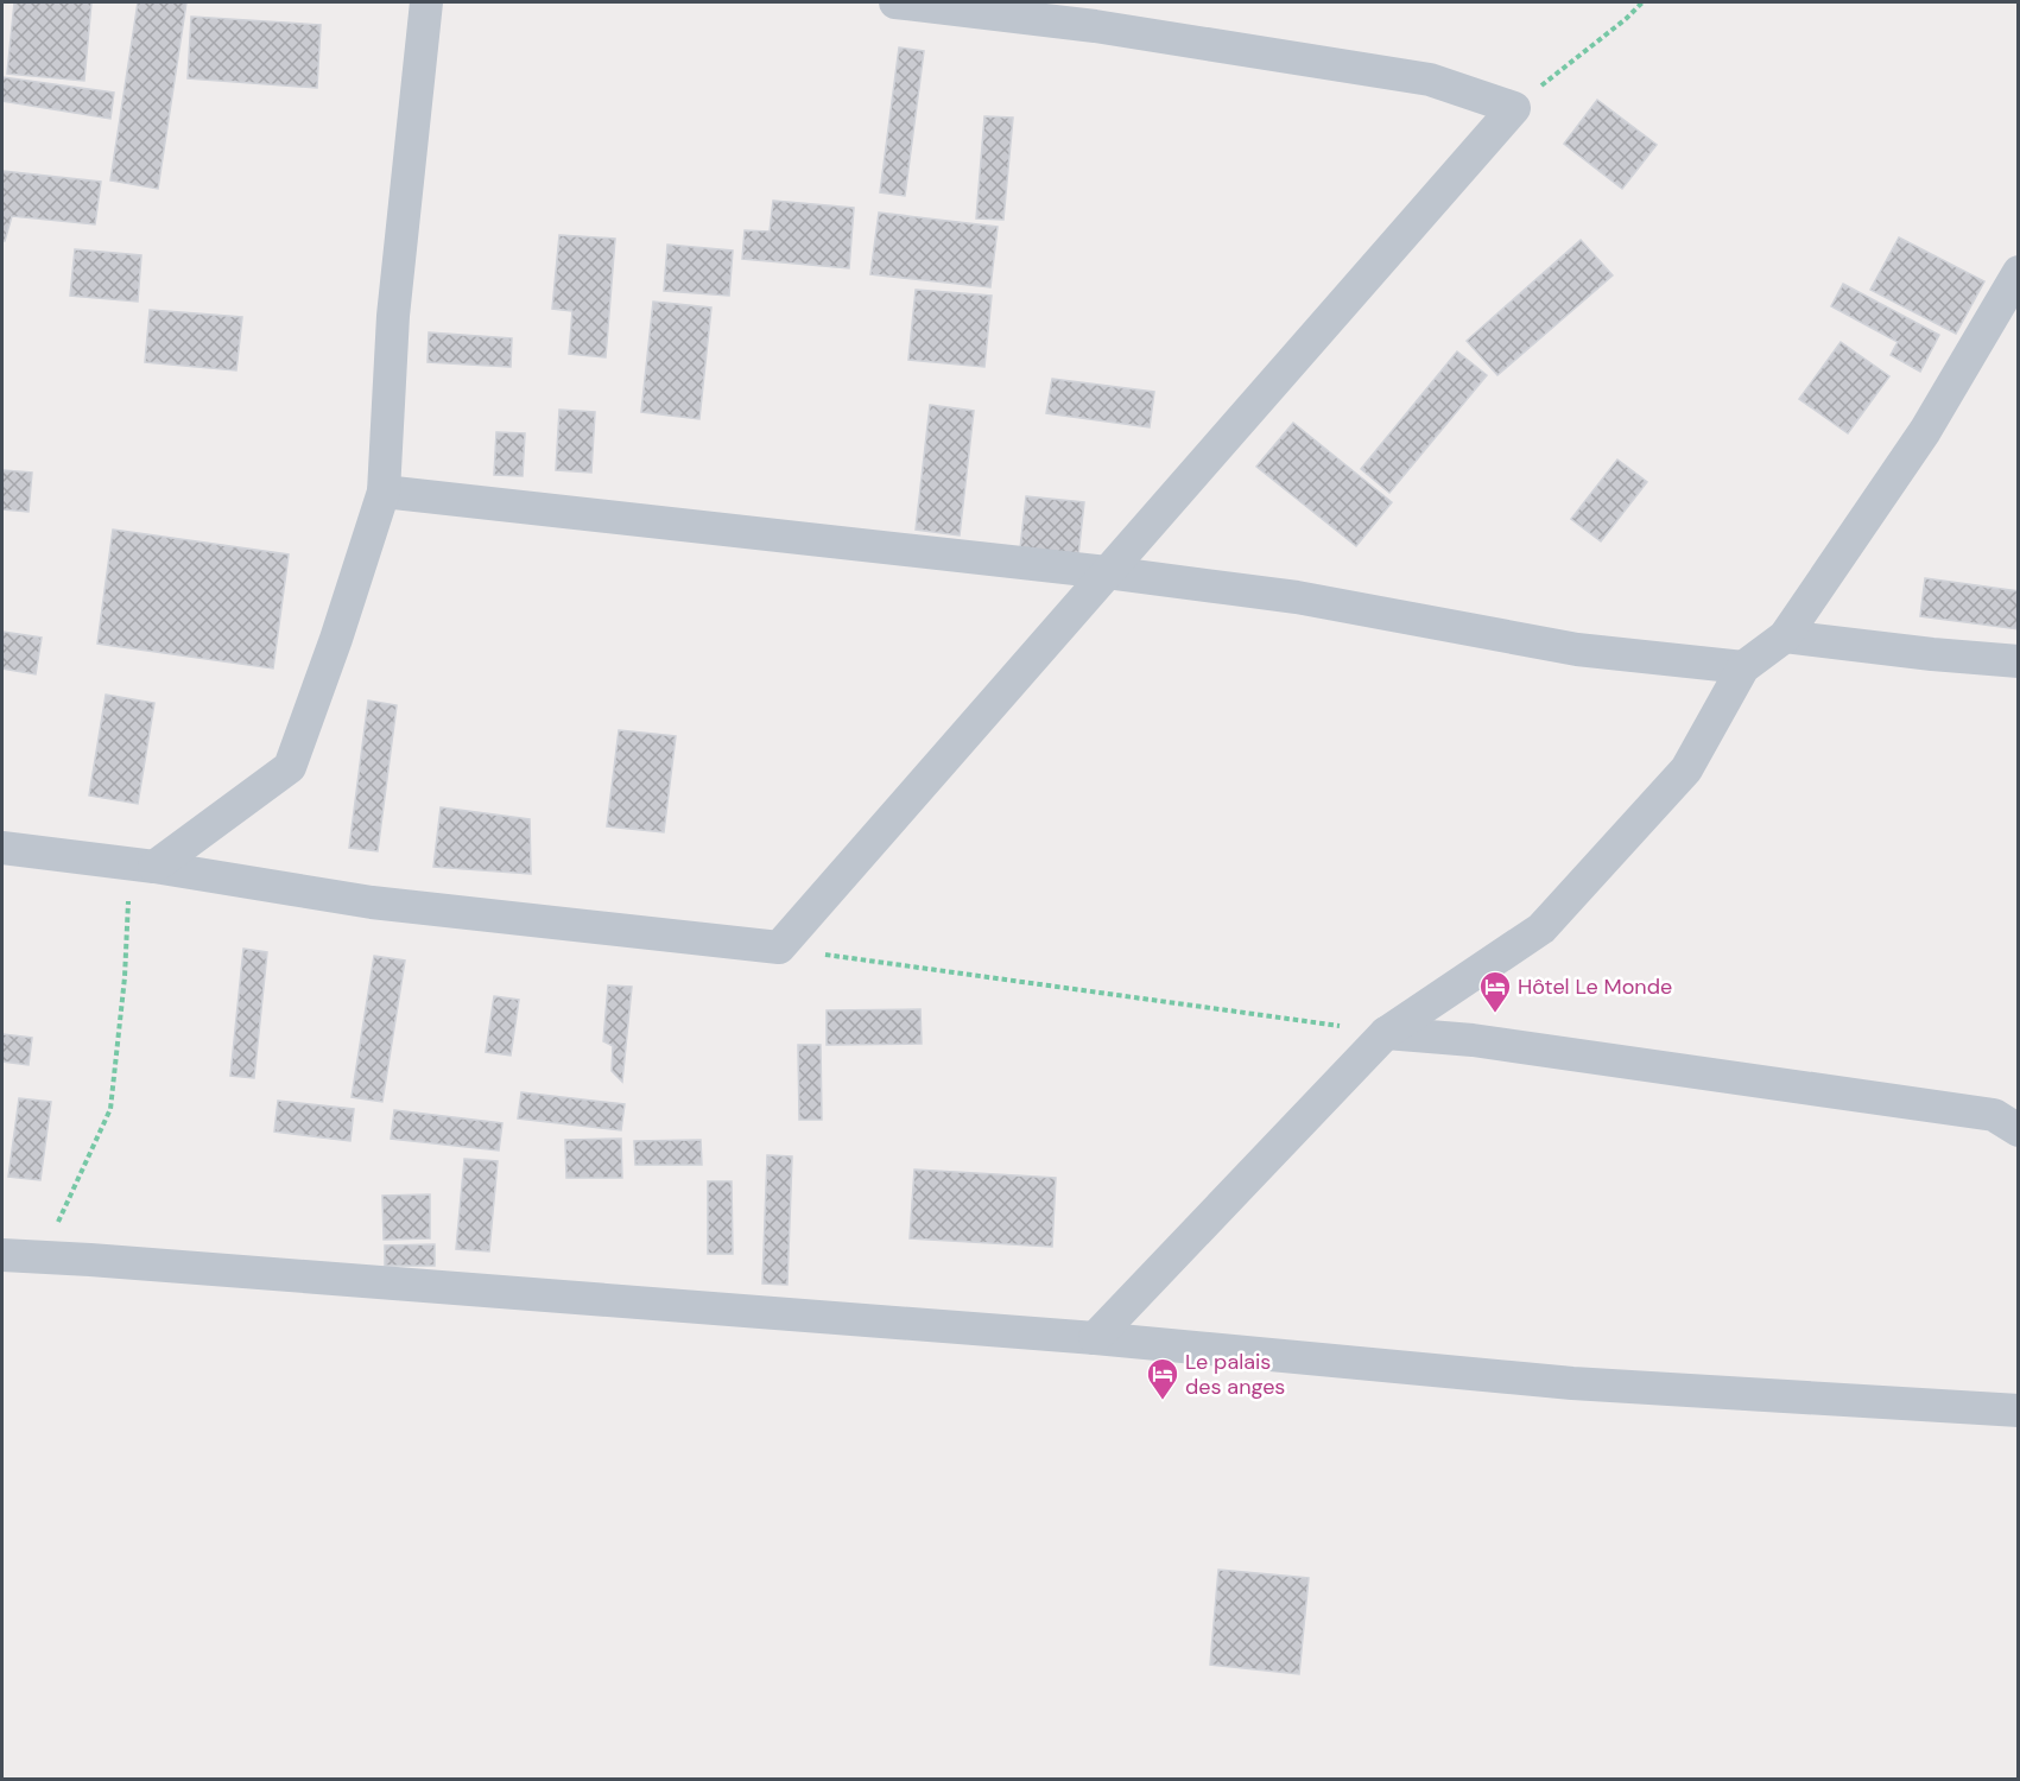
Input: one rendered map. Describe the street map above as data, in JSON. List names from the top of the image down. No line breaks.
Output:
{"places":{"hotel":["Hôtel Le Monde","Le palais des anges"]}}
